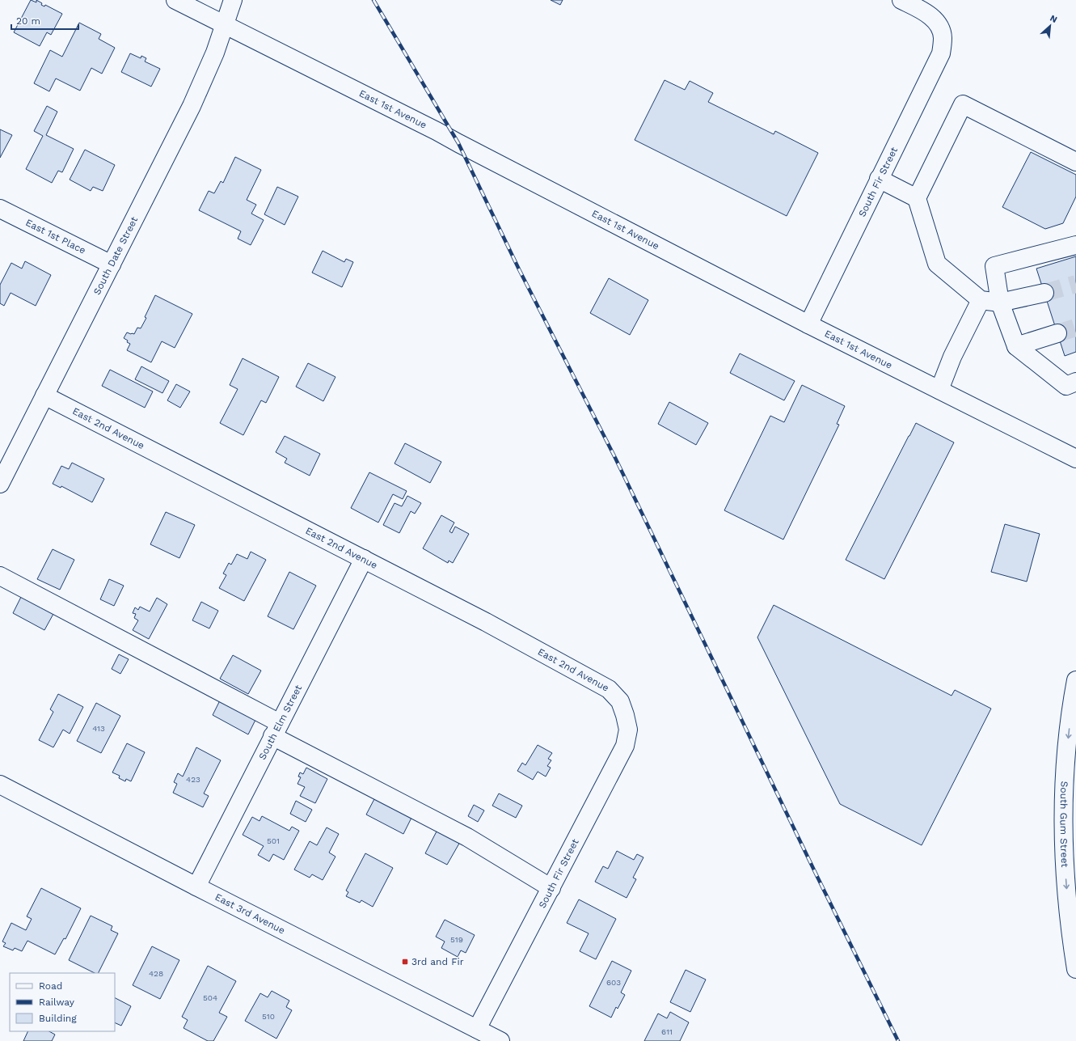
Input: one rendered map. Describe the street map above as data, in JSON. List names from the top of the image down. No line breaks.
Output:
{"streets":{"street":["East 1st Avenue","South Fir Street","East 1st Place","South Date Street","East 2nd Avenue","South Elm Street","South Gum Street","East 3rd Avenue"]},"crossings":[["East 1st Avenue","South Fir Street"],["East 1st Avenue","South Date Street"],["South Fir Street","East 2nd Avenue"],["South Fir Street","East 3rd Avenue"],["East 1st Place","South Date Street"],["South Date Street","East 2nd Avenue"],["East 2nd Avenue","South Elm Street"],["South Elm Street","East 3rd Avenue"]],"one_way":["South Gum Street"],"places":{"transit":["3rd and Fir"]},"house_numbers":["413","423","501","519","428","603","504","510","611"],"legend":["Road","Railway","Building"],"scale_bar":"20 m","north":"top right"}
